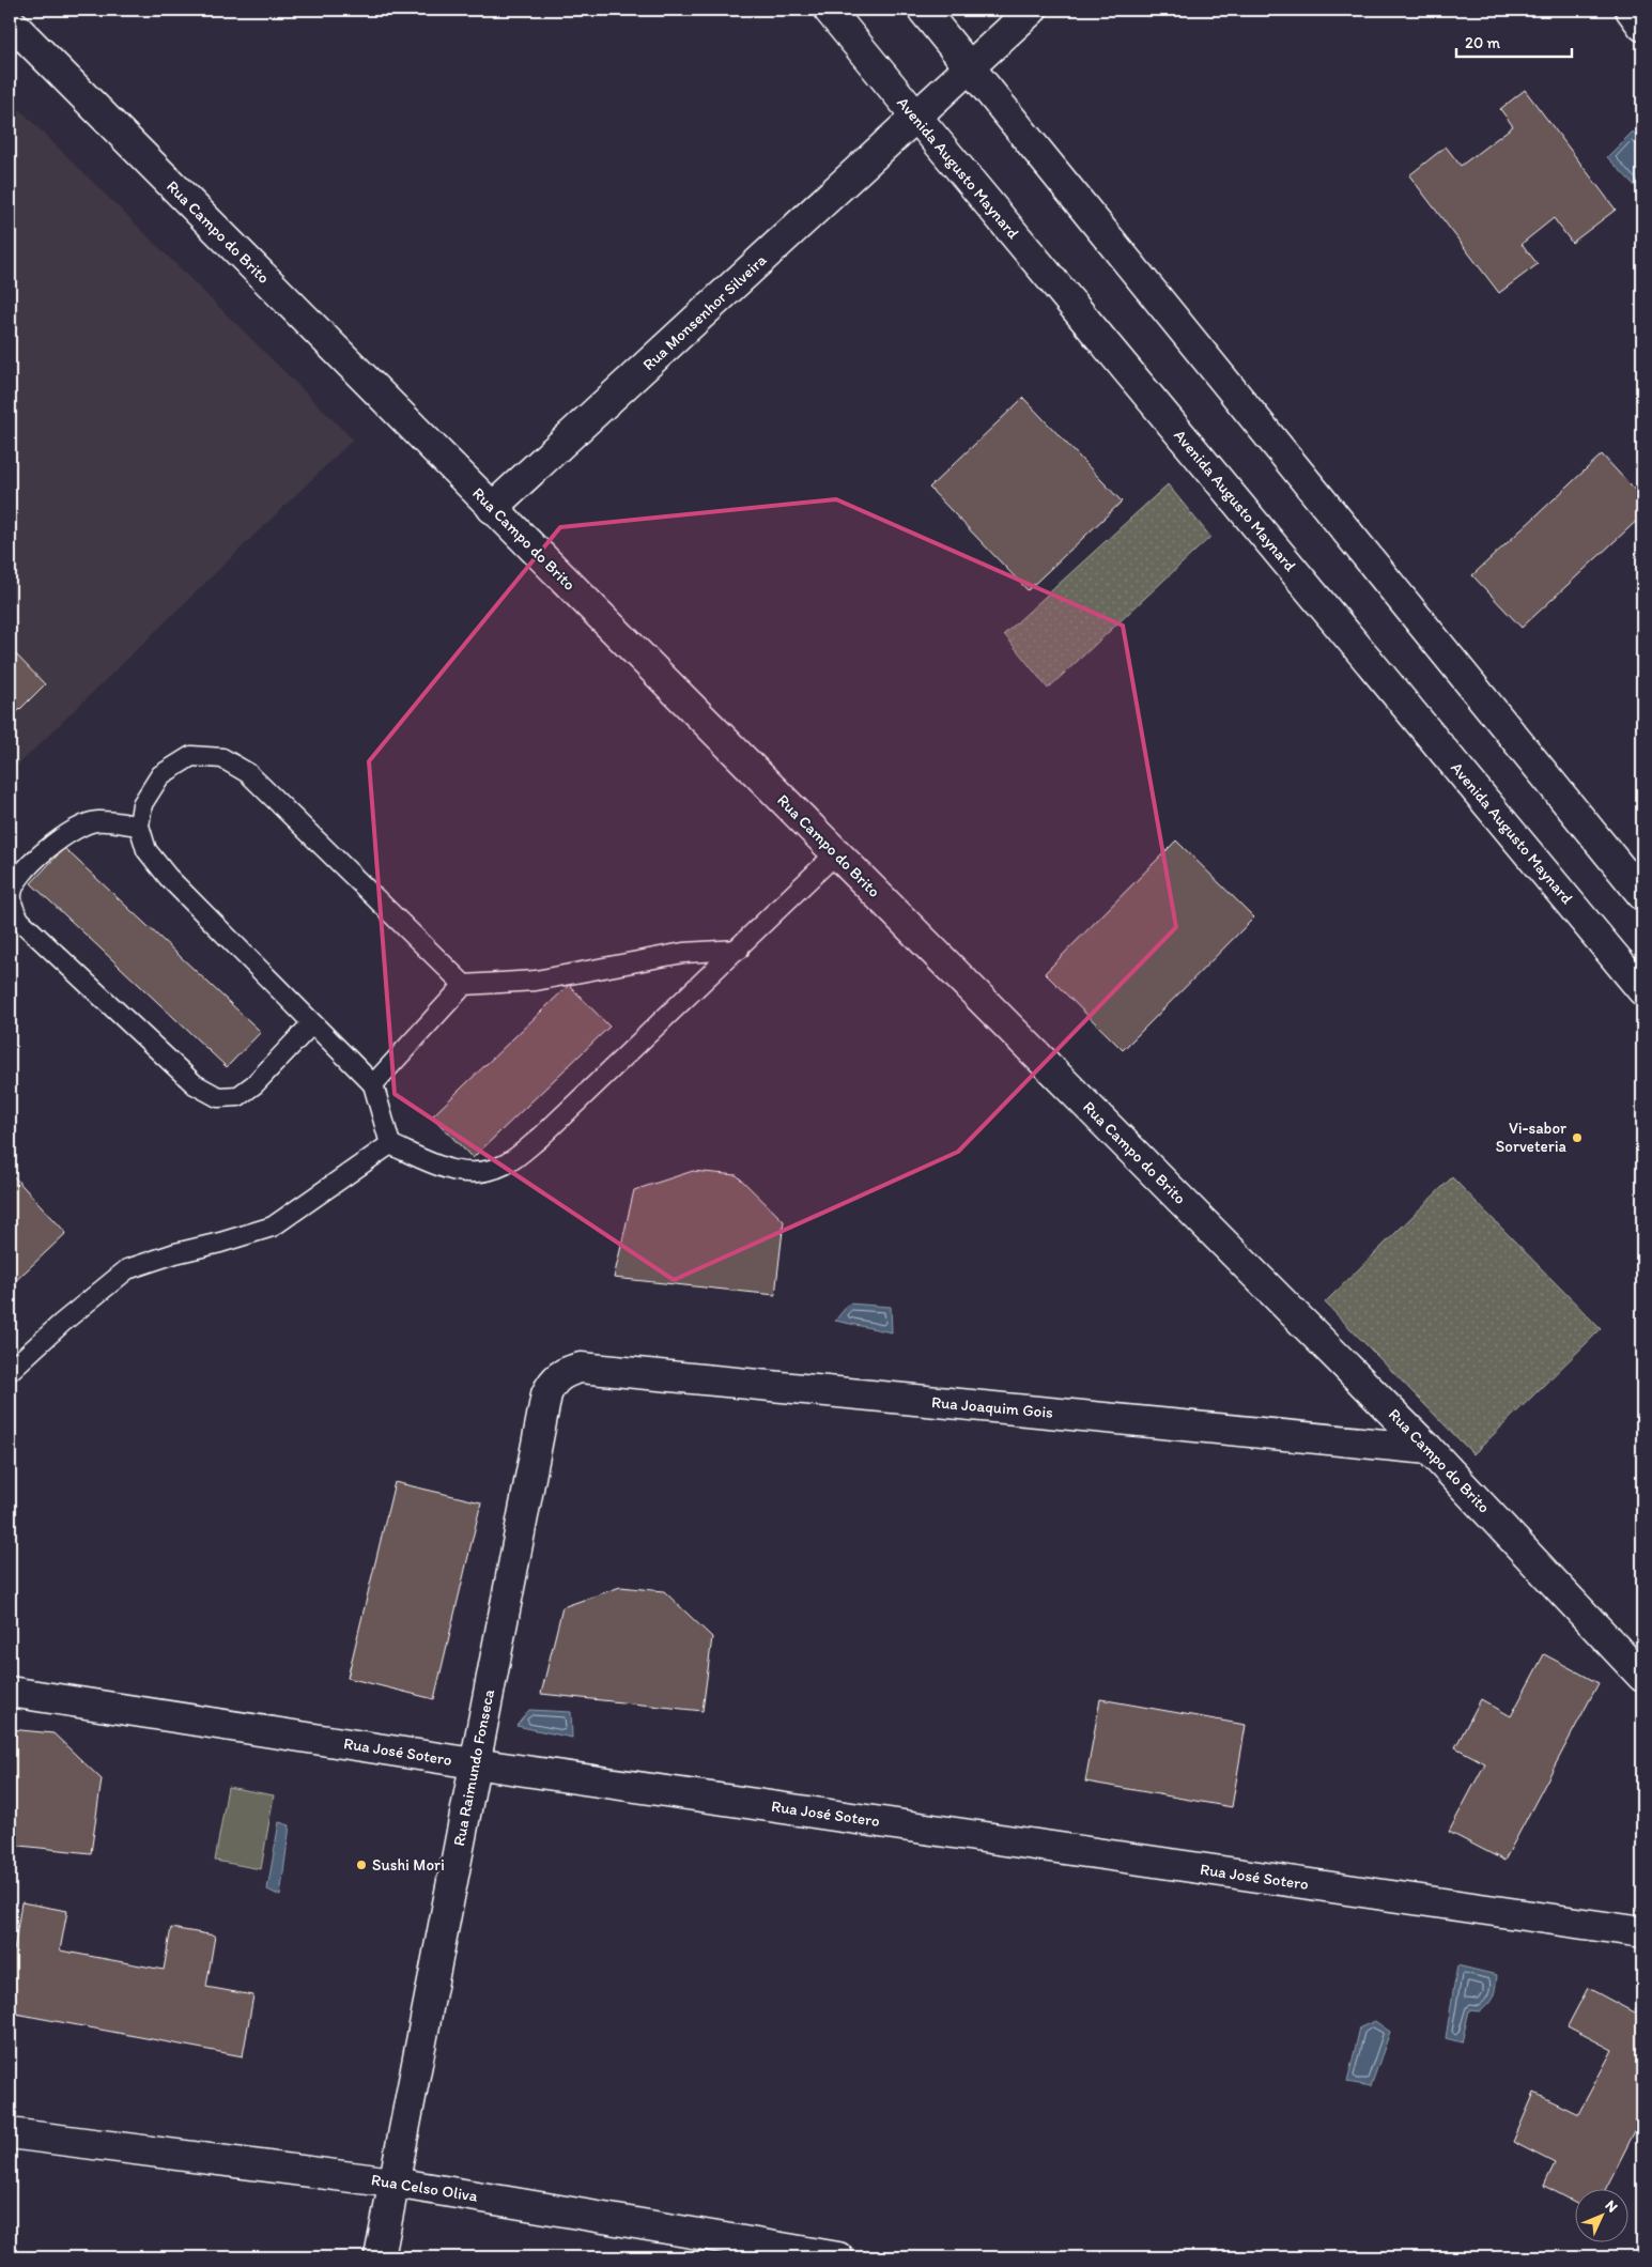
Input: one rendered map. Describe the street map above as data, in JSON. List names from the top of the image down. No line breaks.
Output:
{"streets":{"street":["Avenida Augusto Maynard","Rua Campo do Brito","Rua Monsenhor Silveira","Rua Joaquim Gois","Rua José Sotero","Rua Raimundo Fonseca","Rua Celso Oliva"]},"crossings":[["Avenida Augusto Maynard","Rua Monsenhor Silveira"],["Rua Campo do Brito","Rua Monsenhor Silveira"],["Rua Campo do Brito","Rua Joaquim Gois"],["Rua Joaquim Gois","Rua Raimundo Fonseca"],["Rua José Sotero","Rua Raimundo Fonseca"],["Rua Raimundo Fonseca","Rua Celso Oliva"]],"places":["Vi-sabor Sorveteria","Sushi Mori"],"scale_bar":"20 m","north":"top right"}
